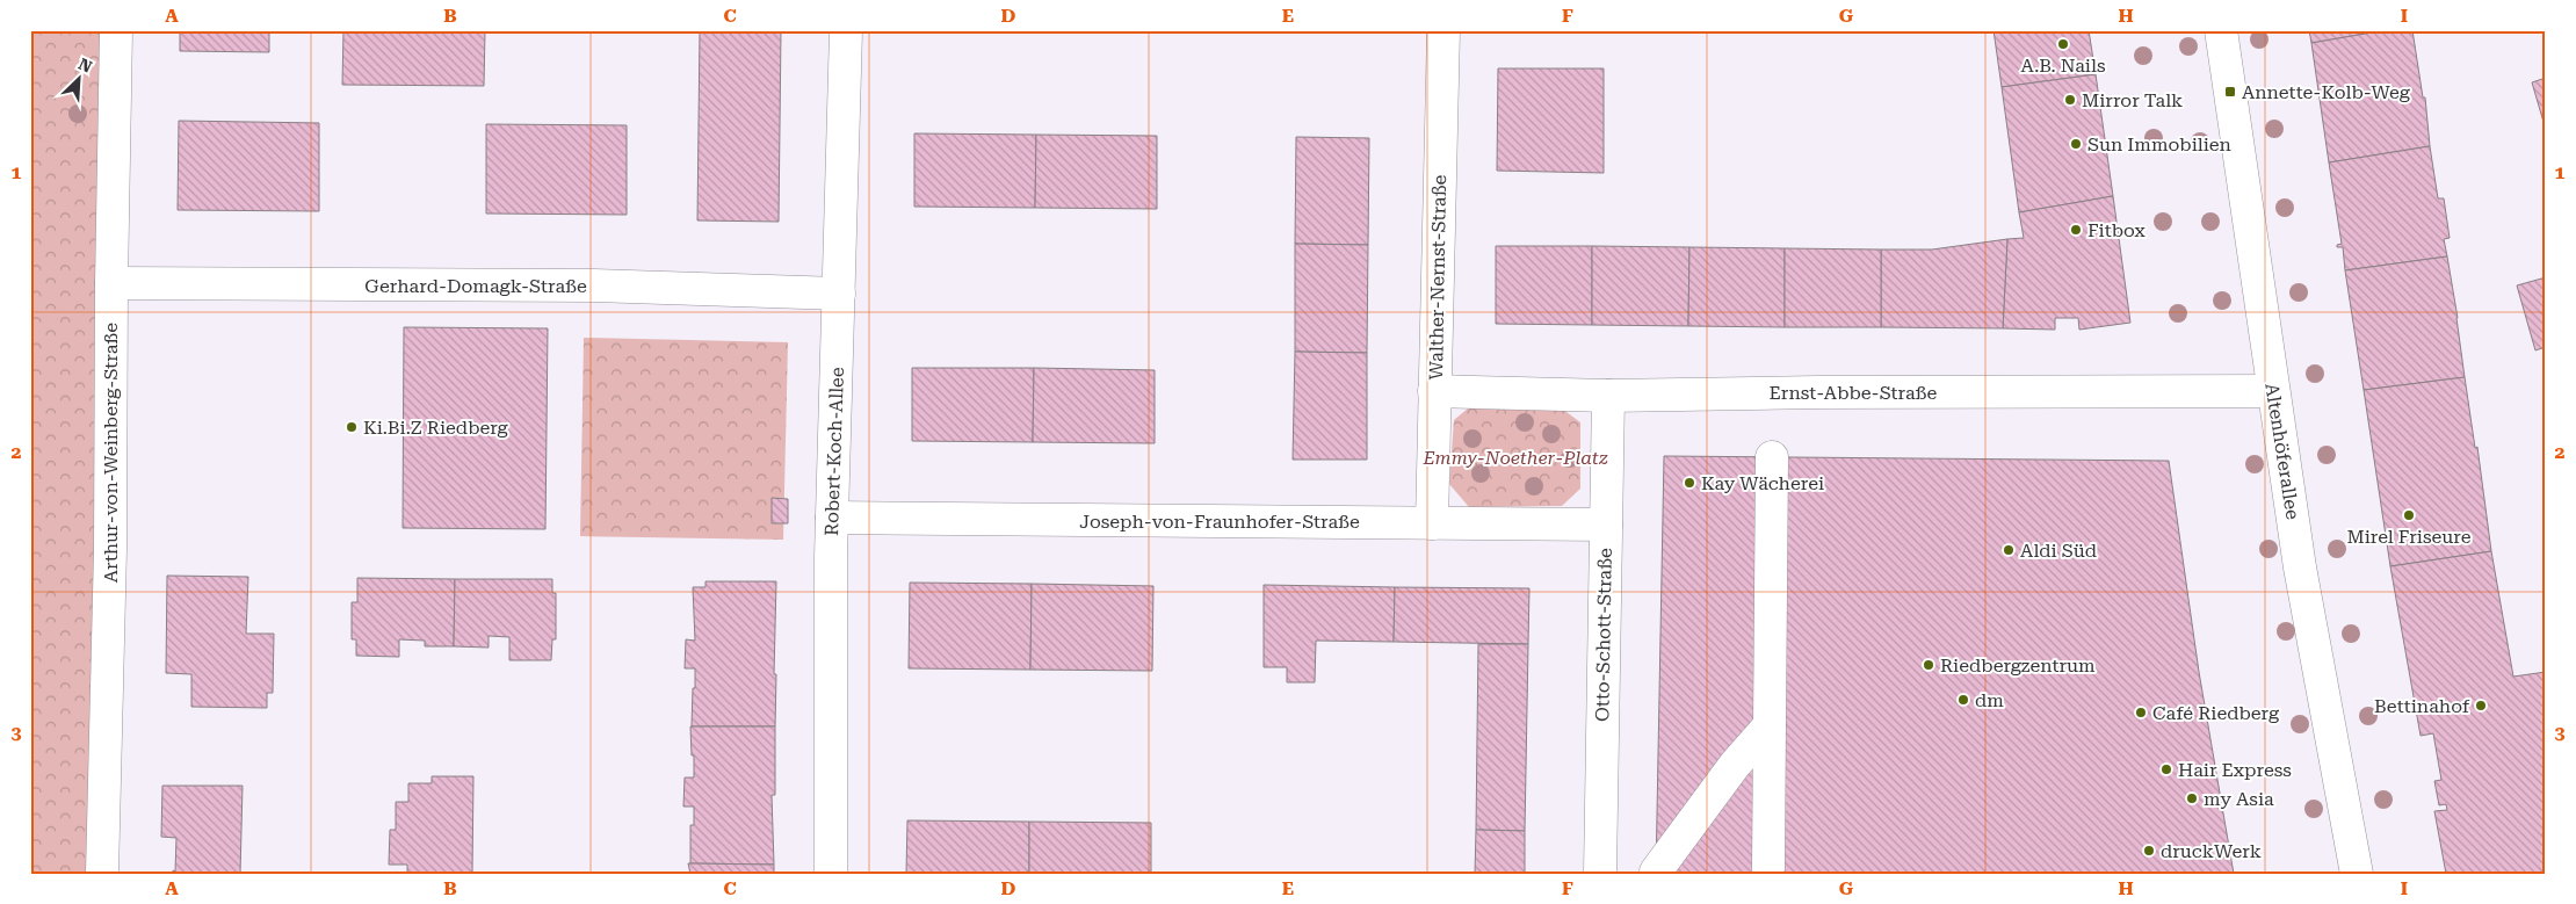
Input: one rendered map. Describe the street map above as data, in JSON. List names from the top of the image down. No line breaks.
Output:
{"streets":{"street":["Walther-Nernst-Straße","Gerhard-Domagk-Straße","Ernst-Abbe-Straße","Robert-Koch-Allee","Altenhöferallee","Arthur-von-Weinberg-Straße","Joseph-von-Fraunhofer-Straße","Otto-Schott-Straße"]},"crossings":[["Walther-Nernst-Straße","Ernst-Abbe-Straße"],["Walther-Nernst-Straße","Joseph-von-Fraunhofer-Straße"],["Gerhard-Domagk-Straße","Robert-Koch-Allee"],["Gerhard-Domagk-Straße","Arthur-von-Weinberg-Straße"],["Ernst-Abbe-Straße","Altenhöferallee"],["Ernst-Abbe-Straße","Otto-Schott-Straße"],["Robert-Koch-Allee","Joseph-von-Fraunhofer-Straße"],["Joseph-von-Fraunhofer-Straße","Otto-Schott-Straße"]],"parks":["Emmy-Noether-Platz"],"places":{"other":["A.B. Nails","Mirror Talk","Sun Immobilien","Fitbox","Ki.Bi.Z Riedberg","Kay Wächerei","Mirel Friseure","Aldi Süd","Riedbergzentrum","dm","Bettinahof","Café Riedberg","Hair Express","my Asia","druckWerk"],"transit":["Annette-Kolb-Weg"]},"north":"top right","grid":{"columns":["A","B","C","D","E","F","G","H","I"],"rows":["1","2","3"]}}
